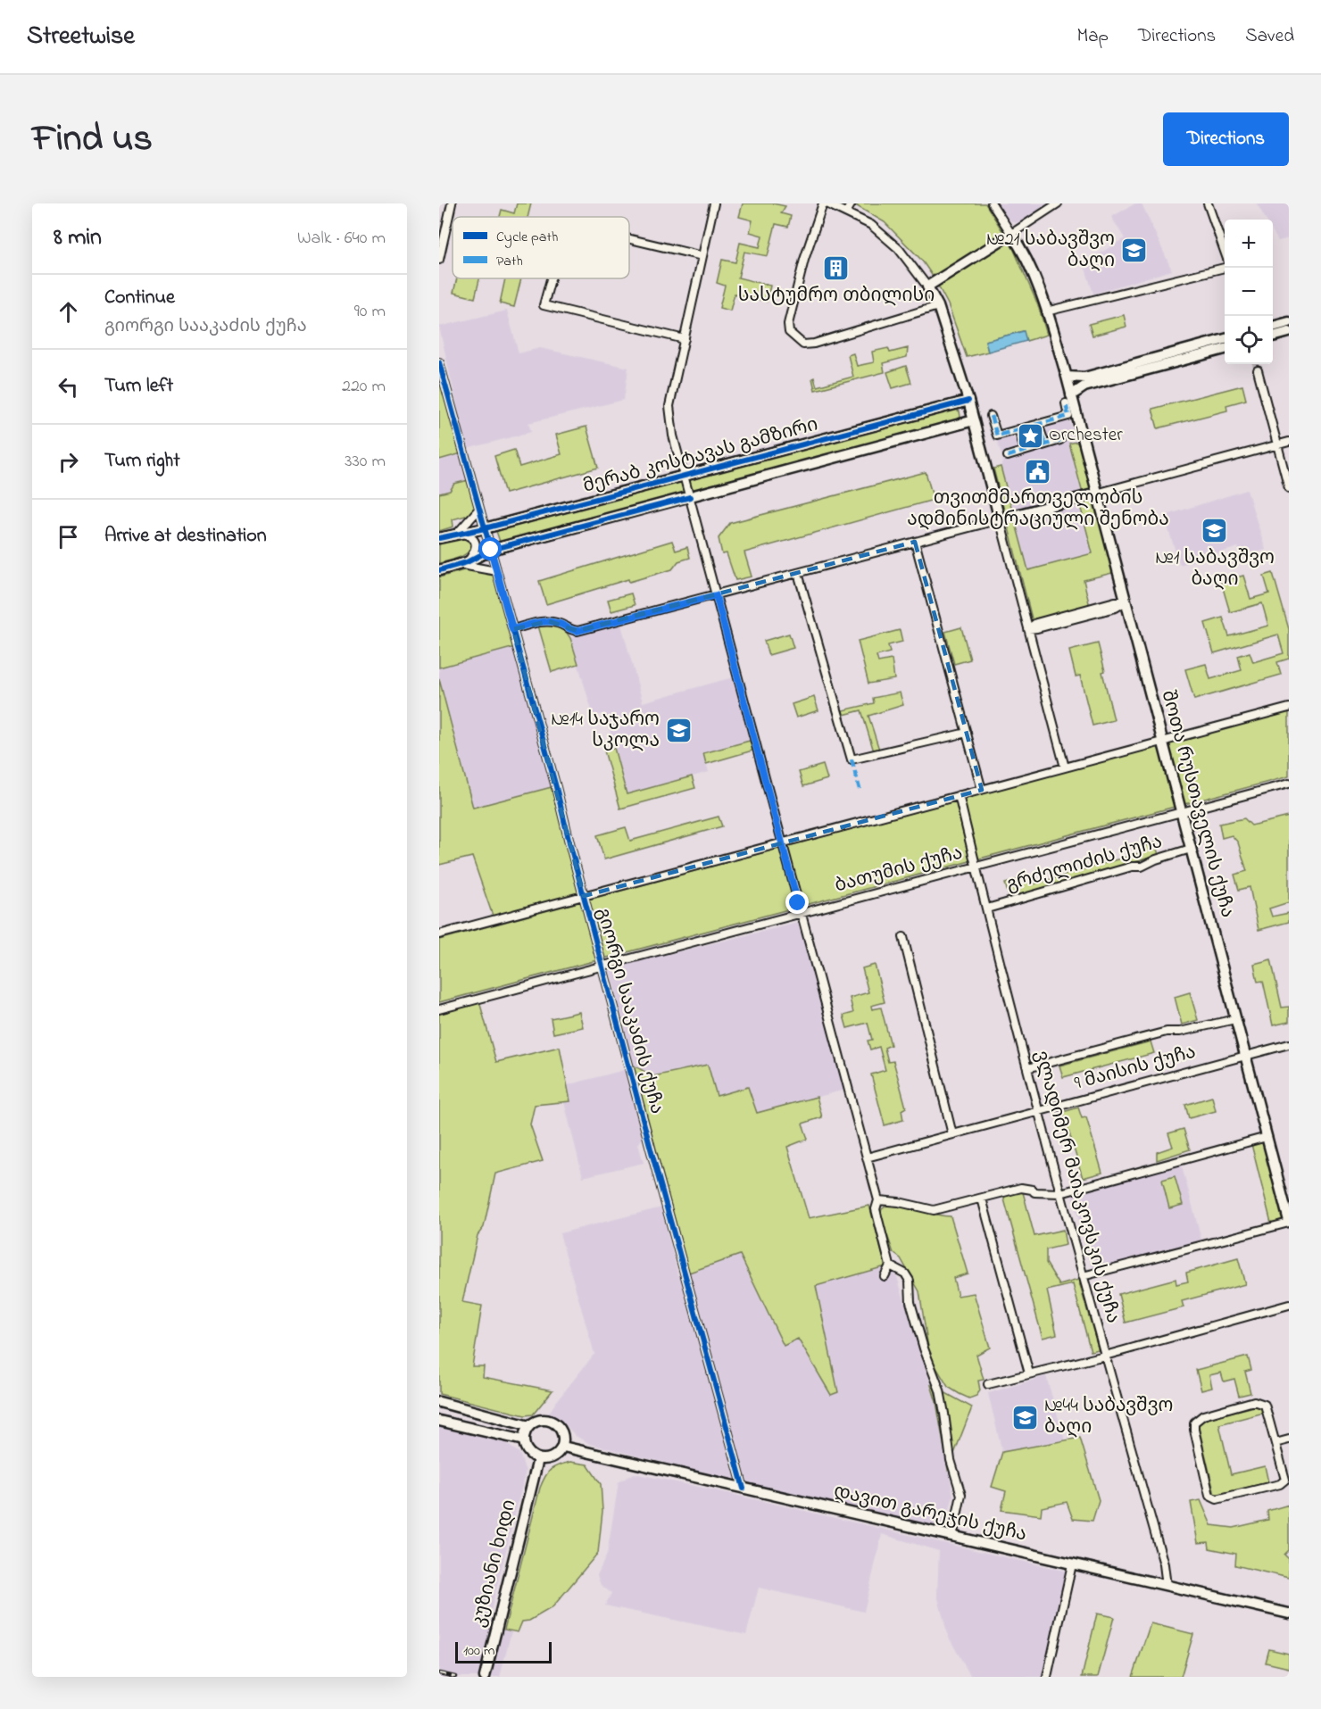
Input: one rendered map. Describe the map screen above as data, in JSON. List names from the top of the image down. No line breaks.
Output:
{"streets":{"street":["მერაბ კოსტავას გამზირი","შოთა რუსთაველის ქუჩა","გრძელიძის ქუჩა","ბათუმის ქუჩა","გიორგი სააკაძის ქუჩა","9 მაისის ქუჩა","ვლადიმერ მაიაკოვსკის ქუჩა","დავით გარეჯის ქუჩა","კუზიანი ხიდი"]},"crossings":[["მერაბ კოსტავას გამზირი","გიორგი სააკაძის ქუჩა"],["შოთა რუსთაველის ქუჩა","გრძელიძის ქუჩა"],["შოთა რუსთაველის ქუჩა","ბათუმის ქუჩა"],["შოთა რუსთაველის ქუჩა","9 მაისის ქუჩა"],["გრძელიძის ქუჩა","ვლადიმერ მაიაკოვსკის ქუჩა"],["ბათუმის ქუჩა","გიორგი სააკაძის ქუჩა"],["ბათუმის ქუჩა","ვლადიმერ მაიაკოვსკის ქუჩა"],["გიორგი სააკაძის ქუჩა","დავით გარეჯის ქუჩა"],["9 მაისის ქუჩა","ვლადიმერ მაიაკოვსკის ქუჩა"],["ვლადიმერ მაიაკოვსკის ქუჩა","დავით გარეჯის ქუჩა"],["დავით გარეჯის ქუჩა","კუზიანი ხიდი"]],"places":{"school or university":["№21 საბავშვო ბაღი","№1 საბავშვო ბაღი","№14 საჯარო სკოლა","№44 საბავშვო ბაღი"],"building":["სასტუმრო თბილისი"],"place":["Orchester"],"public building":["თვითმმართველობის ადმინისტრაციული შენობა"]},"legend":["Cycle path","Path"],"scale_bar":"100 m","page":{"header":"Streetwise","nav":["Map","Directions","Saved"],"title":"Find us","buttons":"Directions","heading":["8 min","Walk · 640 m"],"map_buttons":["+","−"],"list":[["Continue","გიორგი სააკაძის ქუჩა","90 m"],["Turn left","220 m"],["Turn right","330 m"],"Arrive at destination"],"scale":"100 m"}}
